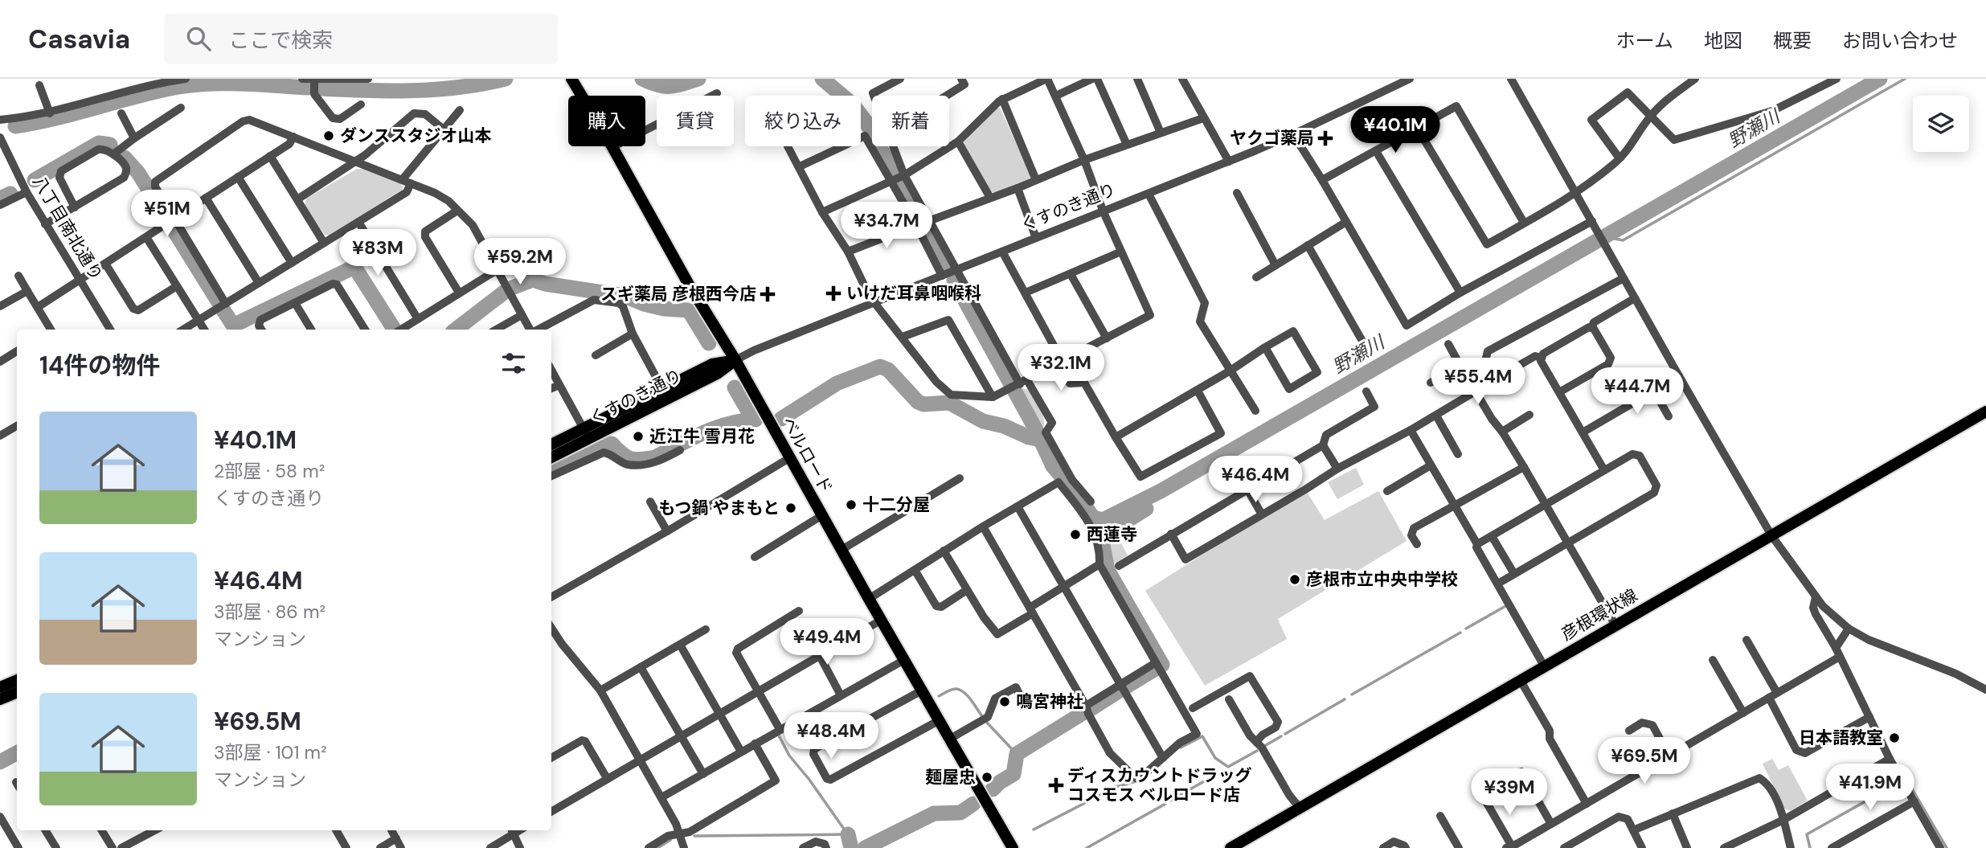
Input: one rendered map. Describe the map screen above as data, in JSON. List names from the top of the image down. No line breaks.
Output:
{"streets":{"main road":["くすのき通り","ベルロード","彦根環状線"],"street":["八丁目南北通り"]},"crossings":[["くすのき通り","ベルロード"]],"water":["野瀬川"],"places":{"other":["ダンススタジオ山本","近江牛 雪月花","十二分屋","もつ鍋 やまもと","西蓮寺","彦根市立中央中学校","鳴宮神社","日本語教室","麺屋忠"],"health":["ヤクゴ薬局","いけだ耳鼻咽喉科","スギ薬局 彦根西今店","ディスカウントドラッグ コスモス ベルロード店"]},"page":{"header":"Casavia","search":"ここで検索","nav":["ホーム","地図","概要","お問い合わせ"],"chip":["購入","賃貸","絞り込み","新着"],"price":["¥40.1M","¥51M","¥34.7M","¥83M","¥59.2M","¥32.1M","¥55.4M","¥44.7M","¥46.4M","¥49.4M","¥48.4M","¥69.5M","¥41.9M","¥39M"],"heading":"14件の物件","list":[{"name":"¥40.1M","note":"2部屋 · 58 m² · くすのき通り"},{"name":"¥46.4M","note":"3部屋 · 86 m² · マンション"},{"name":"¥69.5M","note":"3部屋 · 101 m² · マンション"}]}}
